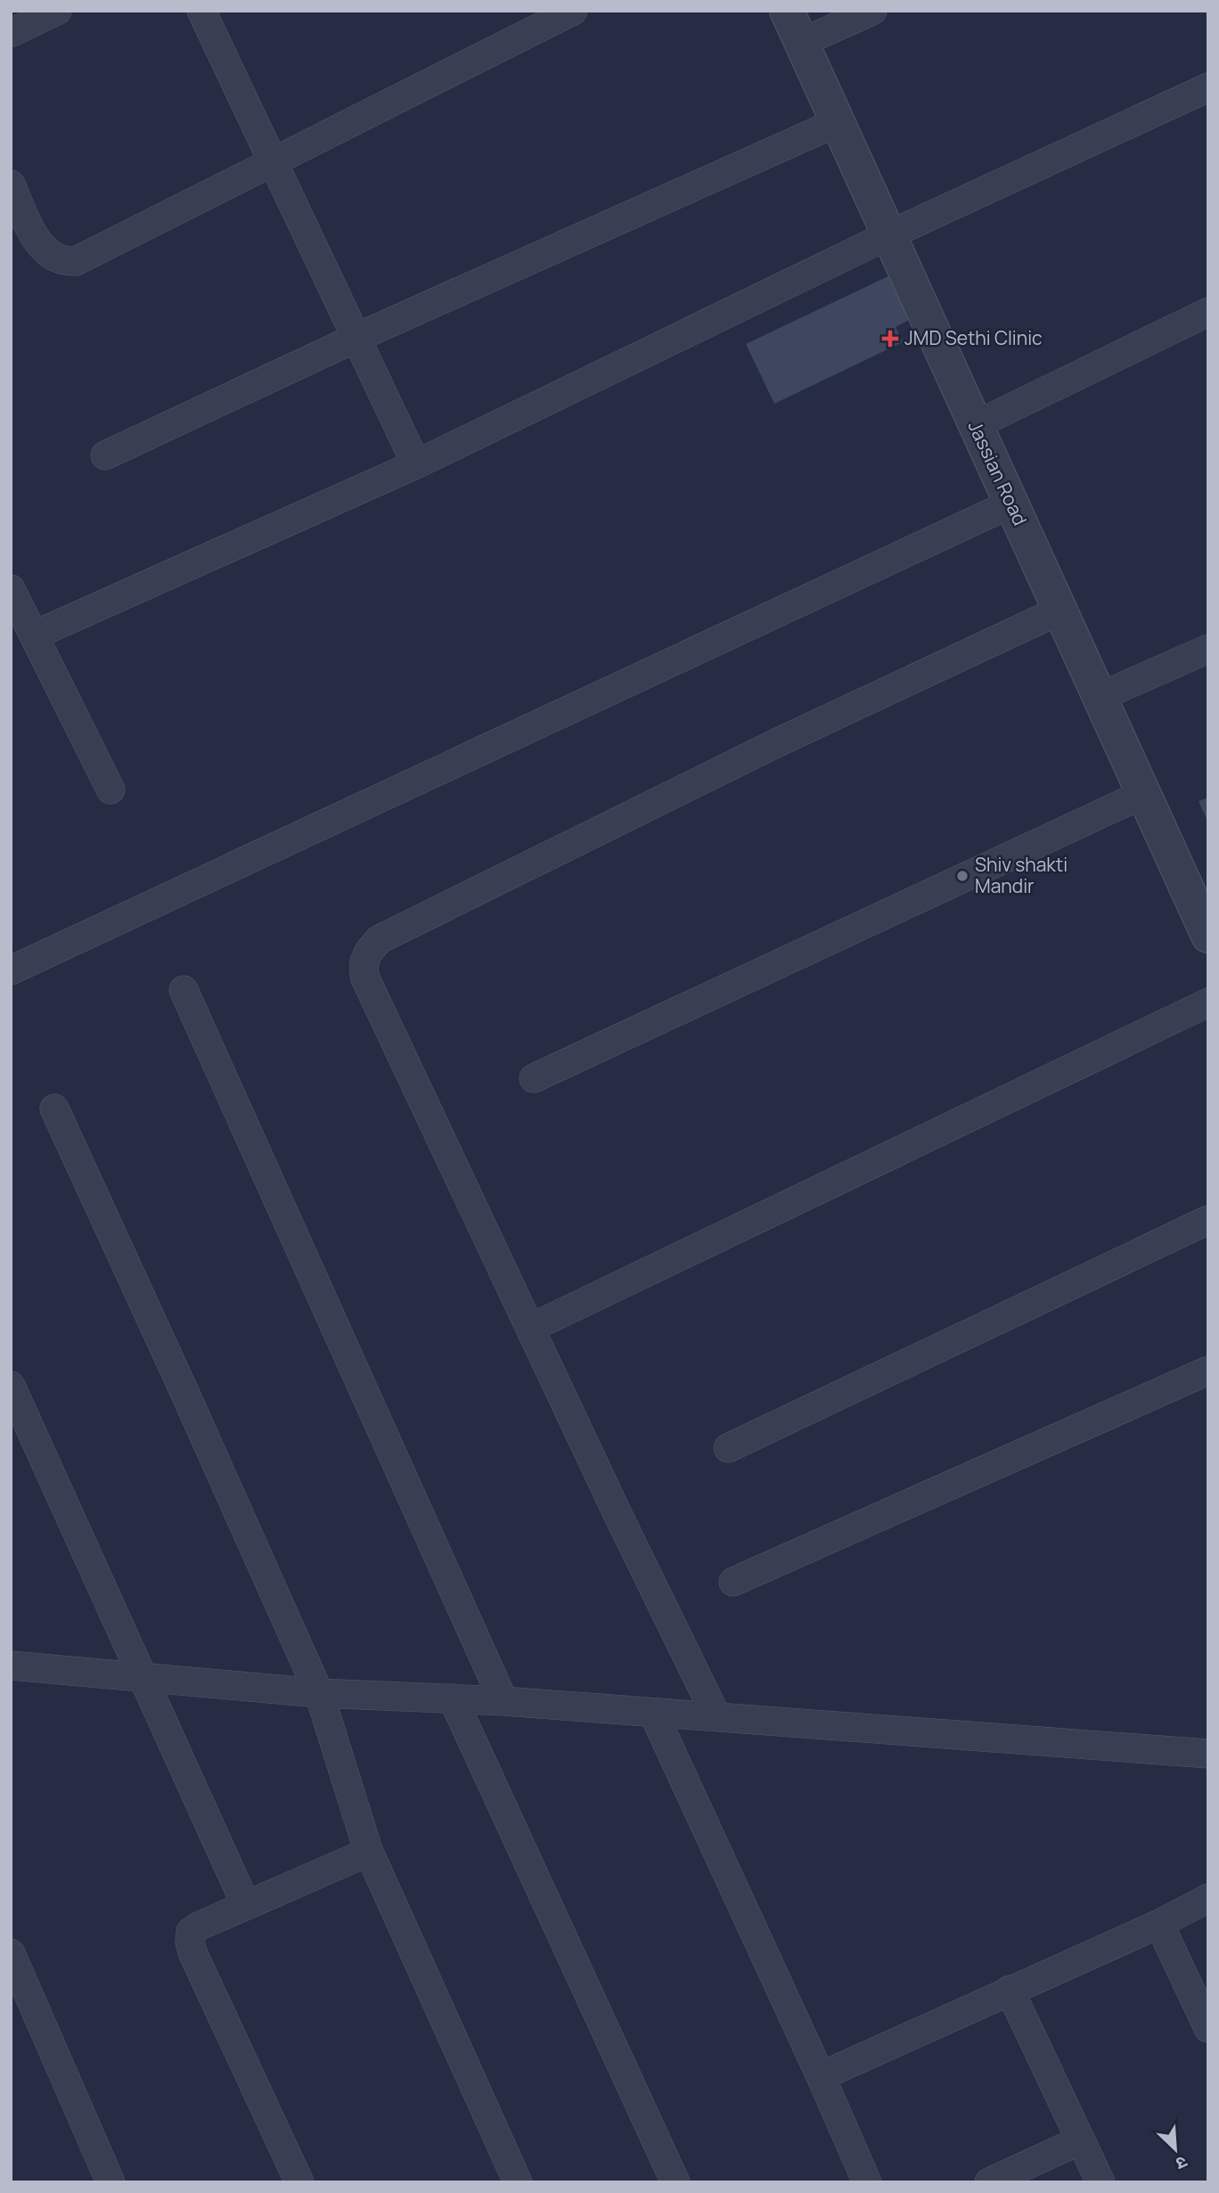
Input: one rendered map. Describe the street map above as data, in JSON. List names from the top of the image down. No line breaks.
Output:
{"streets":{"street":["Jassian Road"]},"places":{"health":["JMD Sethi Clinic"],"other":["Shiv shakti Mandir"]},"north":"bottom right"}
